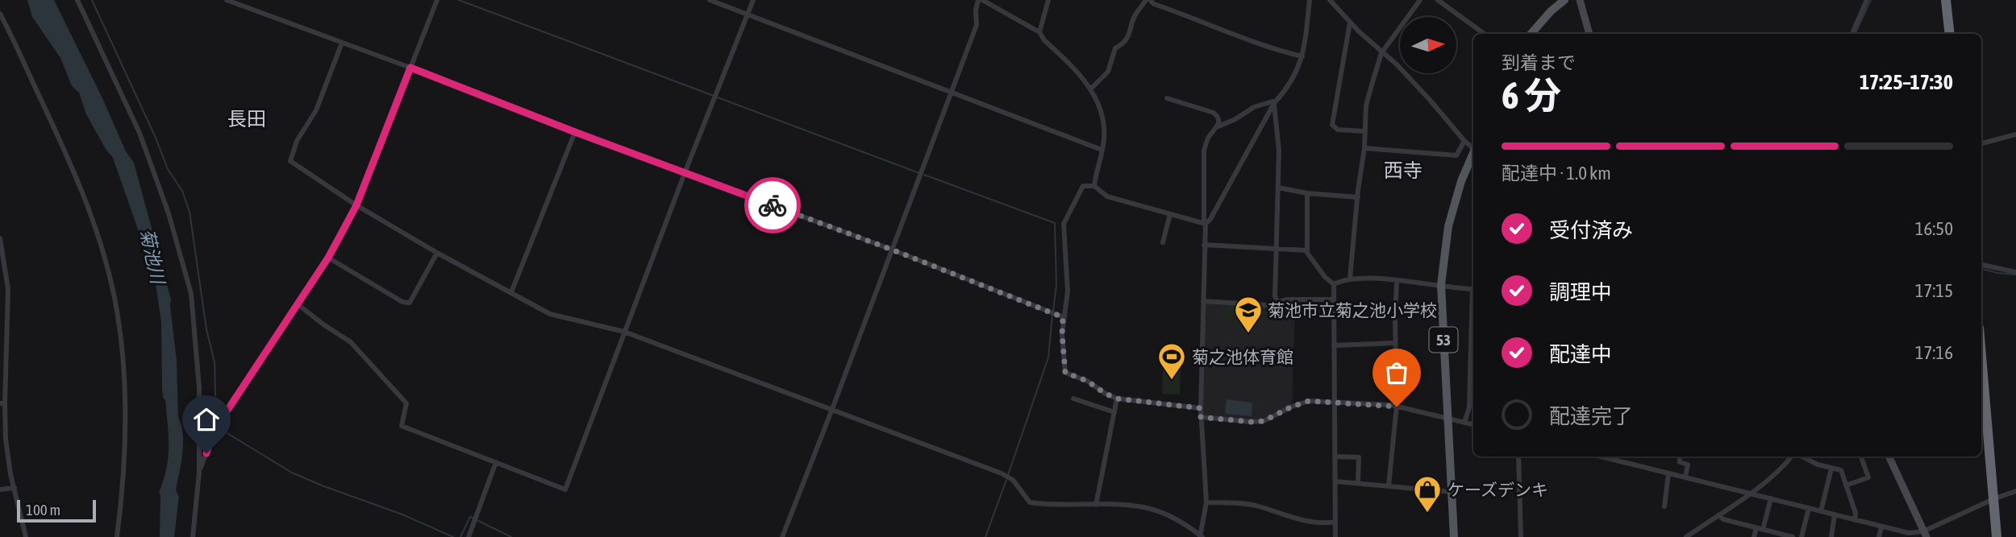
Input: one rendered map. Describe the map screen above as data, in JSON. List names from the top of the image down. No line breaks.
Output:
{"streets":{"main road":["53"]},"districts":["長田","西寺"],"water":["菊池川"],"places":{"school or university":["菊池市立菊之池小学校"],"sports":["菊之池体育館"],"shop":["ケーズデンキ"]},"scale_bar":"100 m","north":"right","page":{"heading":["6 分","到着まで","17:25–17:30"],"bar":"配達中 · 1.0 km","list":[["受付済み","16:50"],["調理中","17:15"],["配達中","17:16"],"配達完了"],"scale":"100 m"}}
